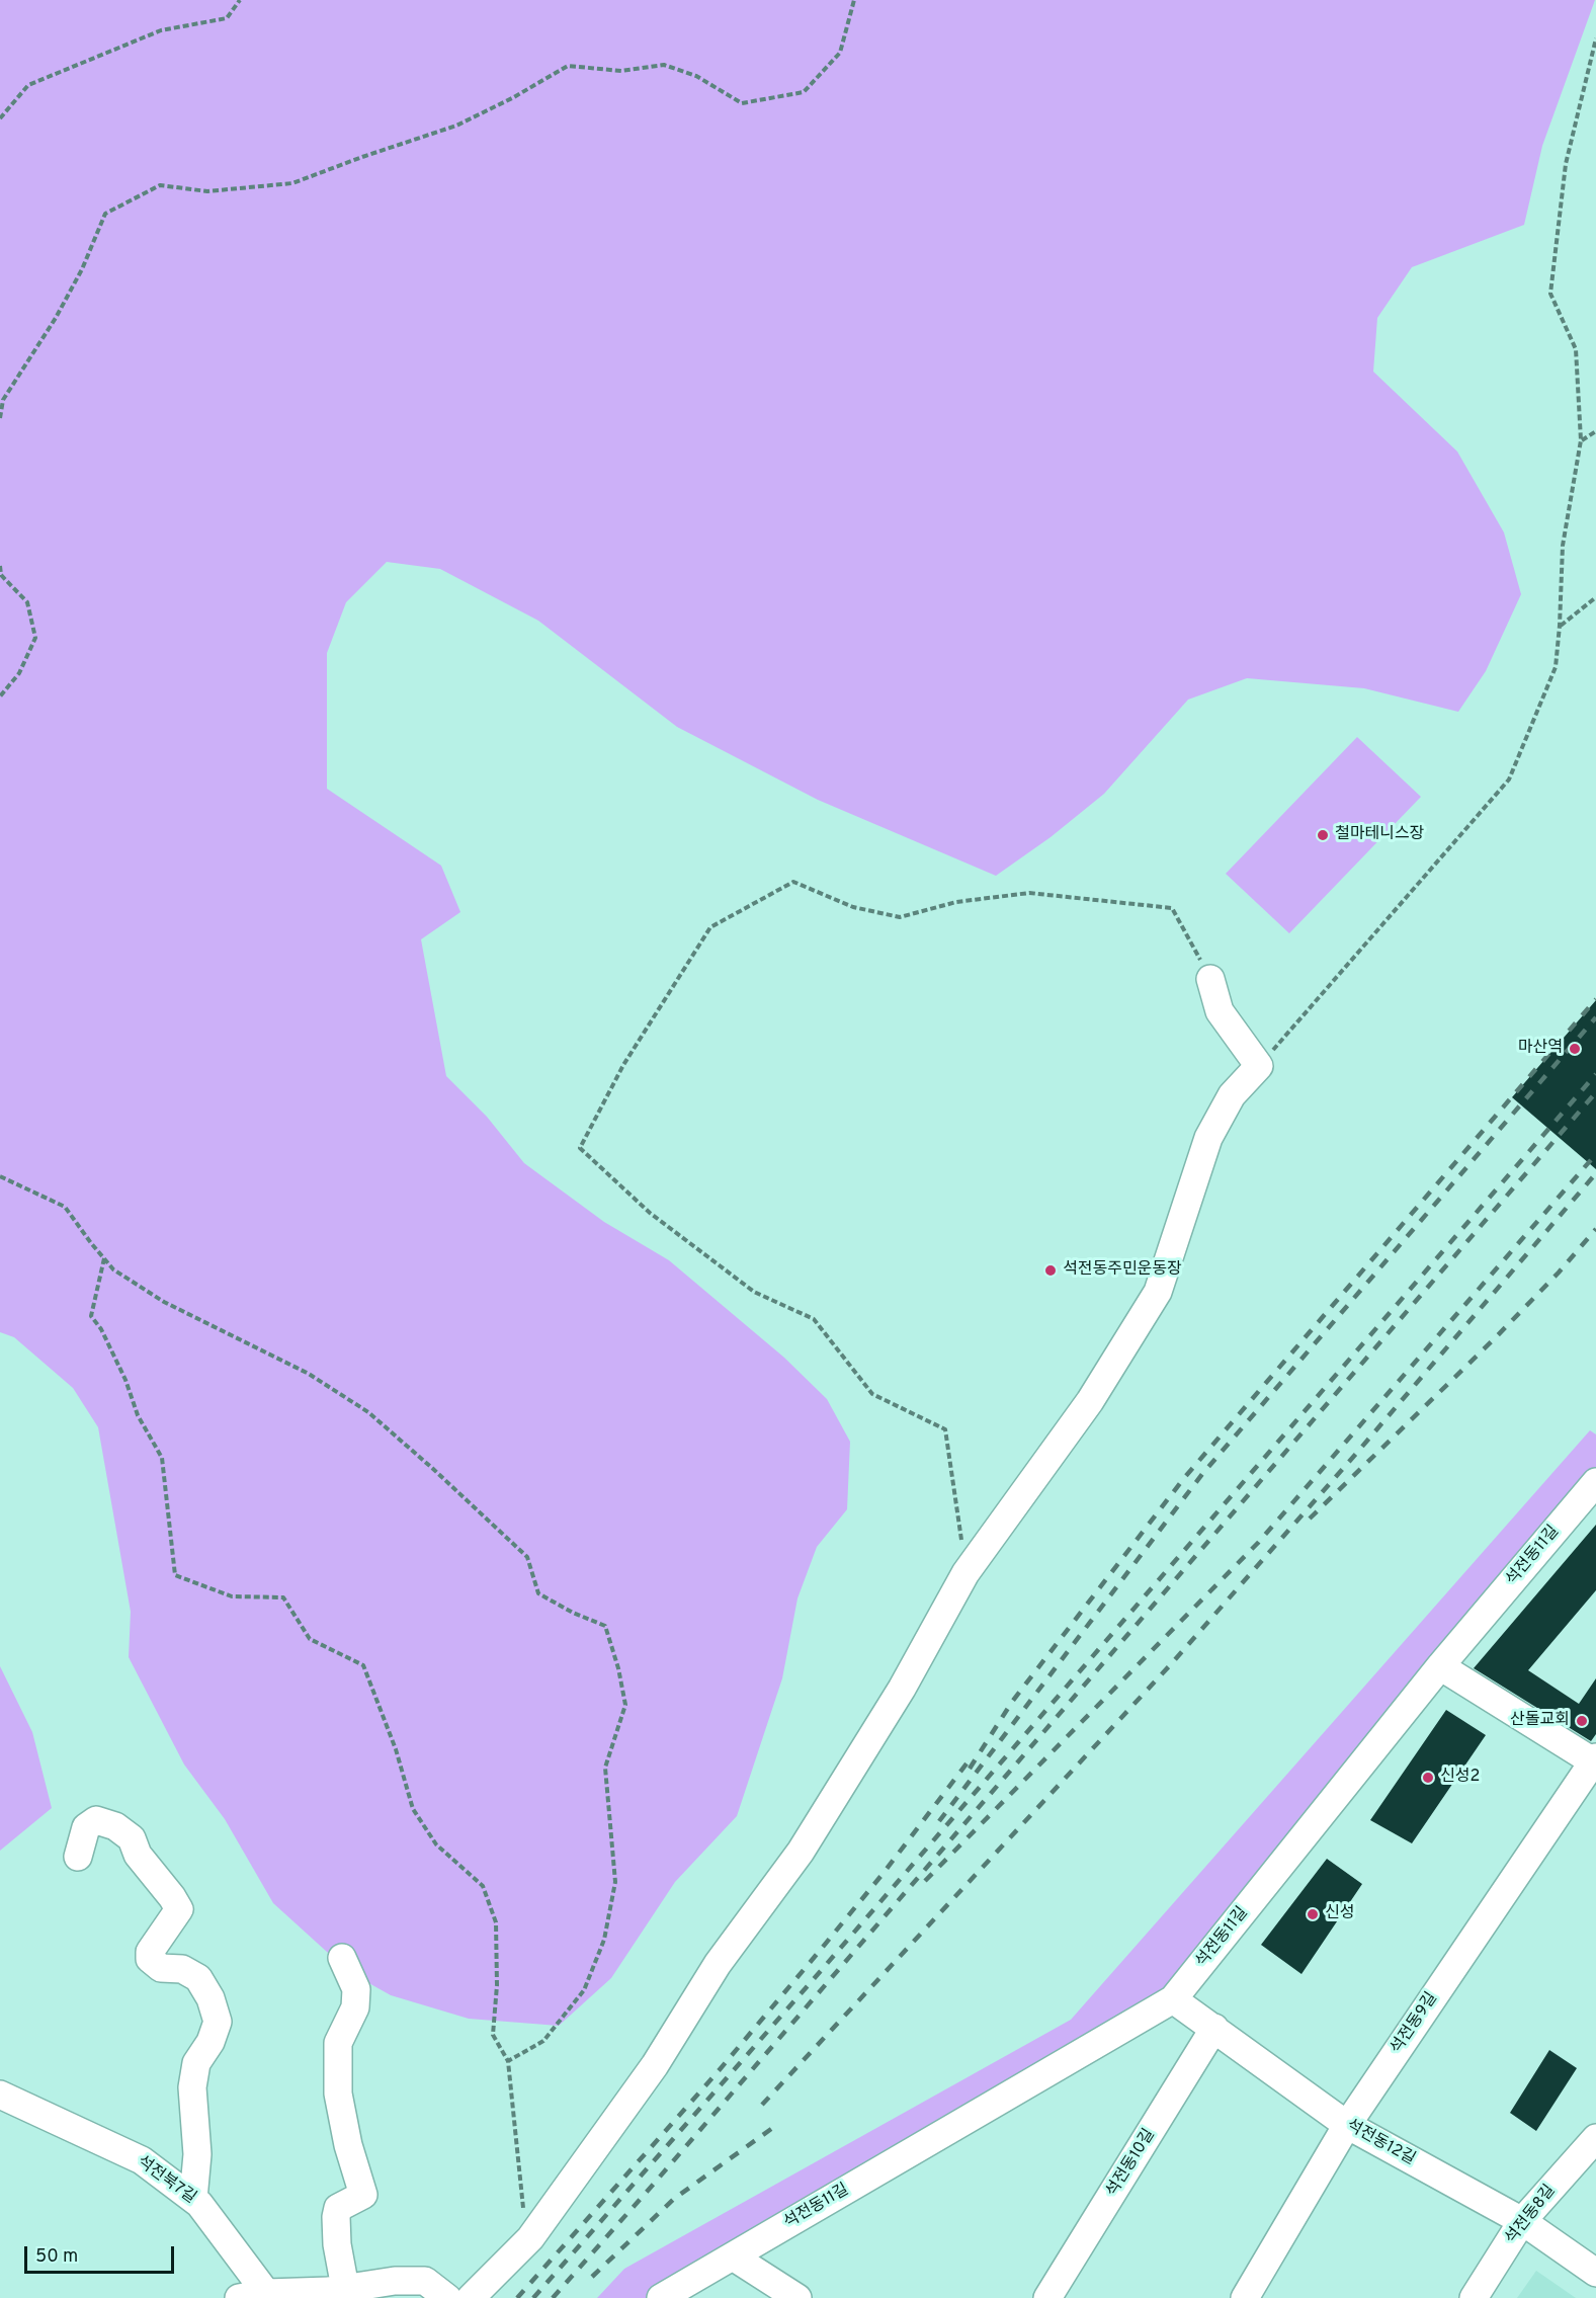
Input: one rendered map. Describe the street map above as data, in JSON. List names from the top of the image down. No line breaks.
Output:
{"streets":{"street":["석전동11길","석전동9길","석전동12길","석전동10길","석전북7길","석전동8길"]},"crossings":[["석전동11길","석전동12길"],["석전동9길","석전동12길"],["석전동12길","석전동10길"],["석전동12길","석전동8길"]],"places":["철마테니스장","마산역","석전동주민운동장","산돌교회","신성2","신성"],"scale_bar":"50 m"}
